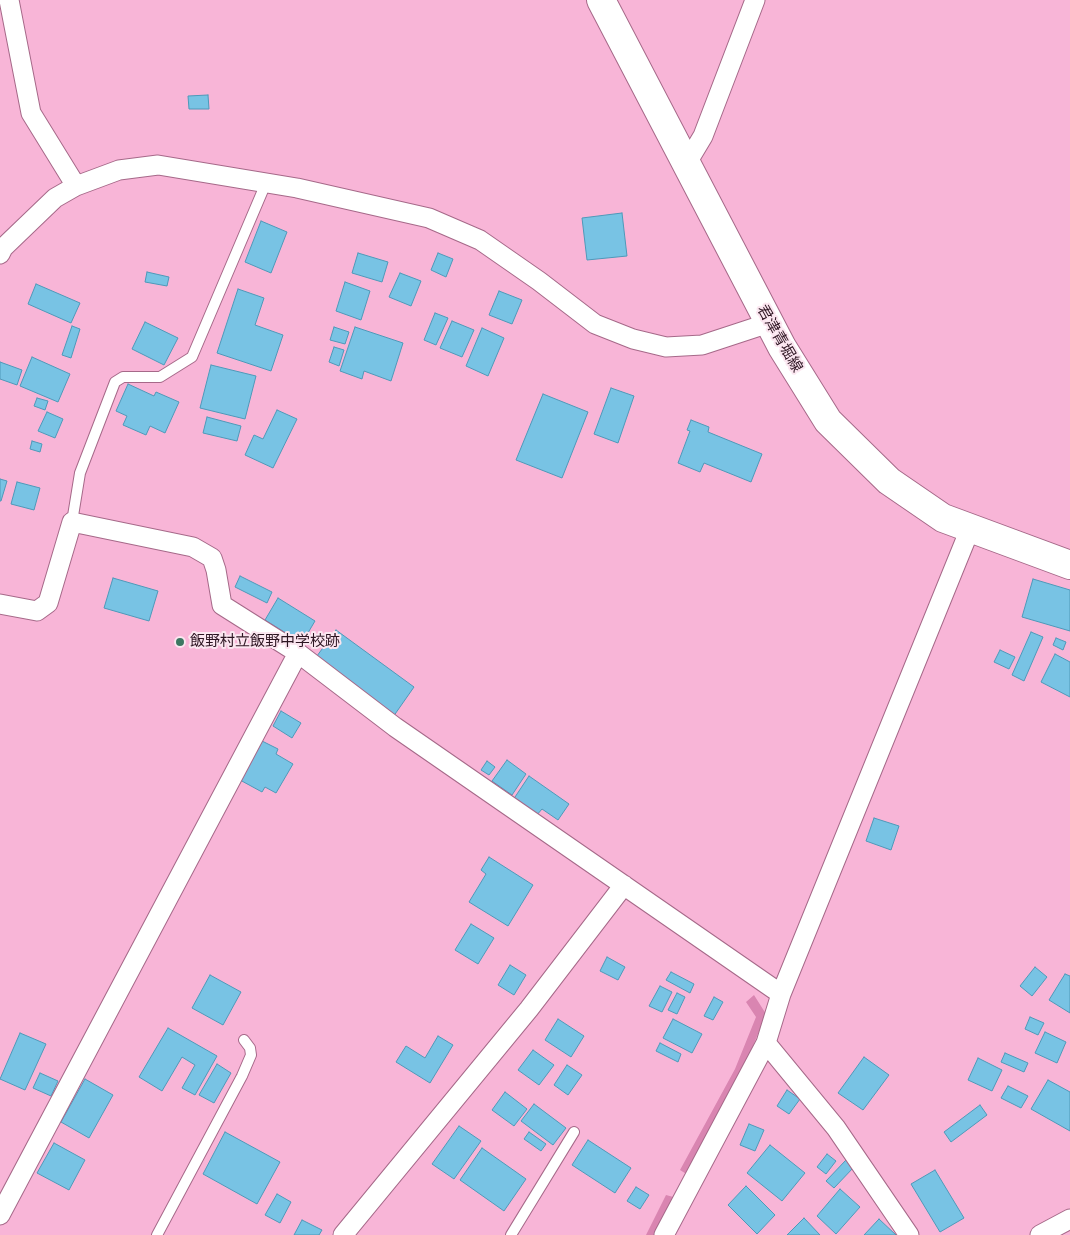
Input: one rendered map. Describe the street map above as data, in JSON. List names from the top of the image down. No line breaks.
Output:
{"streets":{"main road":["君津青堀線"]},"places":["飯野村立飯野中学校跡"]}
